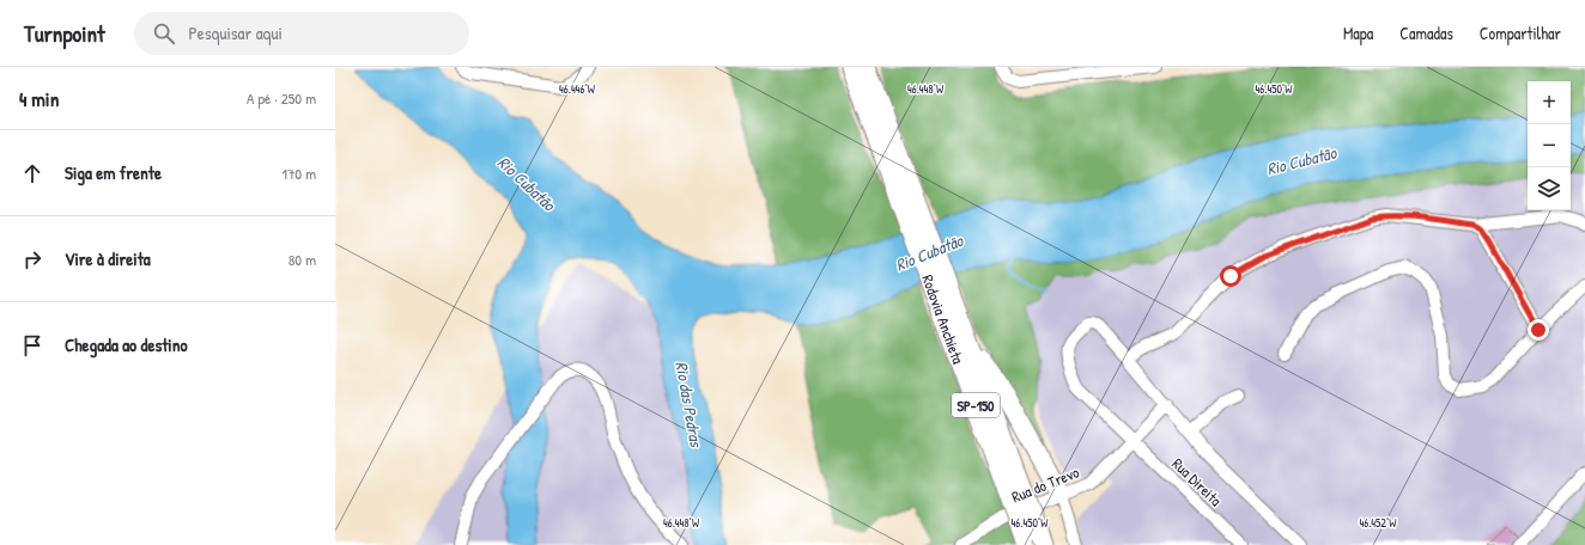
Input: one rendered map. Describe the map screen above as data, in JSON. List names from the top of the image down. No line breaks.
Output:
{"streets":{"highway":["Rodovia Anchieta","SP-150"],"street":["Rua Direita","Rua do Trevo"]},"crossings":[["Rua Direita","Rua do Trevo"]],"water":["Rio Cubatão","Rio das Pedras"],"page":{"header":"Turnpoint","search":"Pesquisar aqui","nav":["Mapa","Camadas","Compartilhar"],"heading":["4 min","A pé · 250 m"],"map_buttons":["+","−"],"list":[["Siga em frente","170 m"],["Vire à direita","80 m"],"Chegada ao destino"]},"coordinates":["46.446°W","46.448°W","46.450°W","46.452°W"]}
